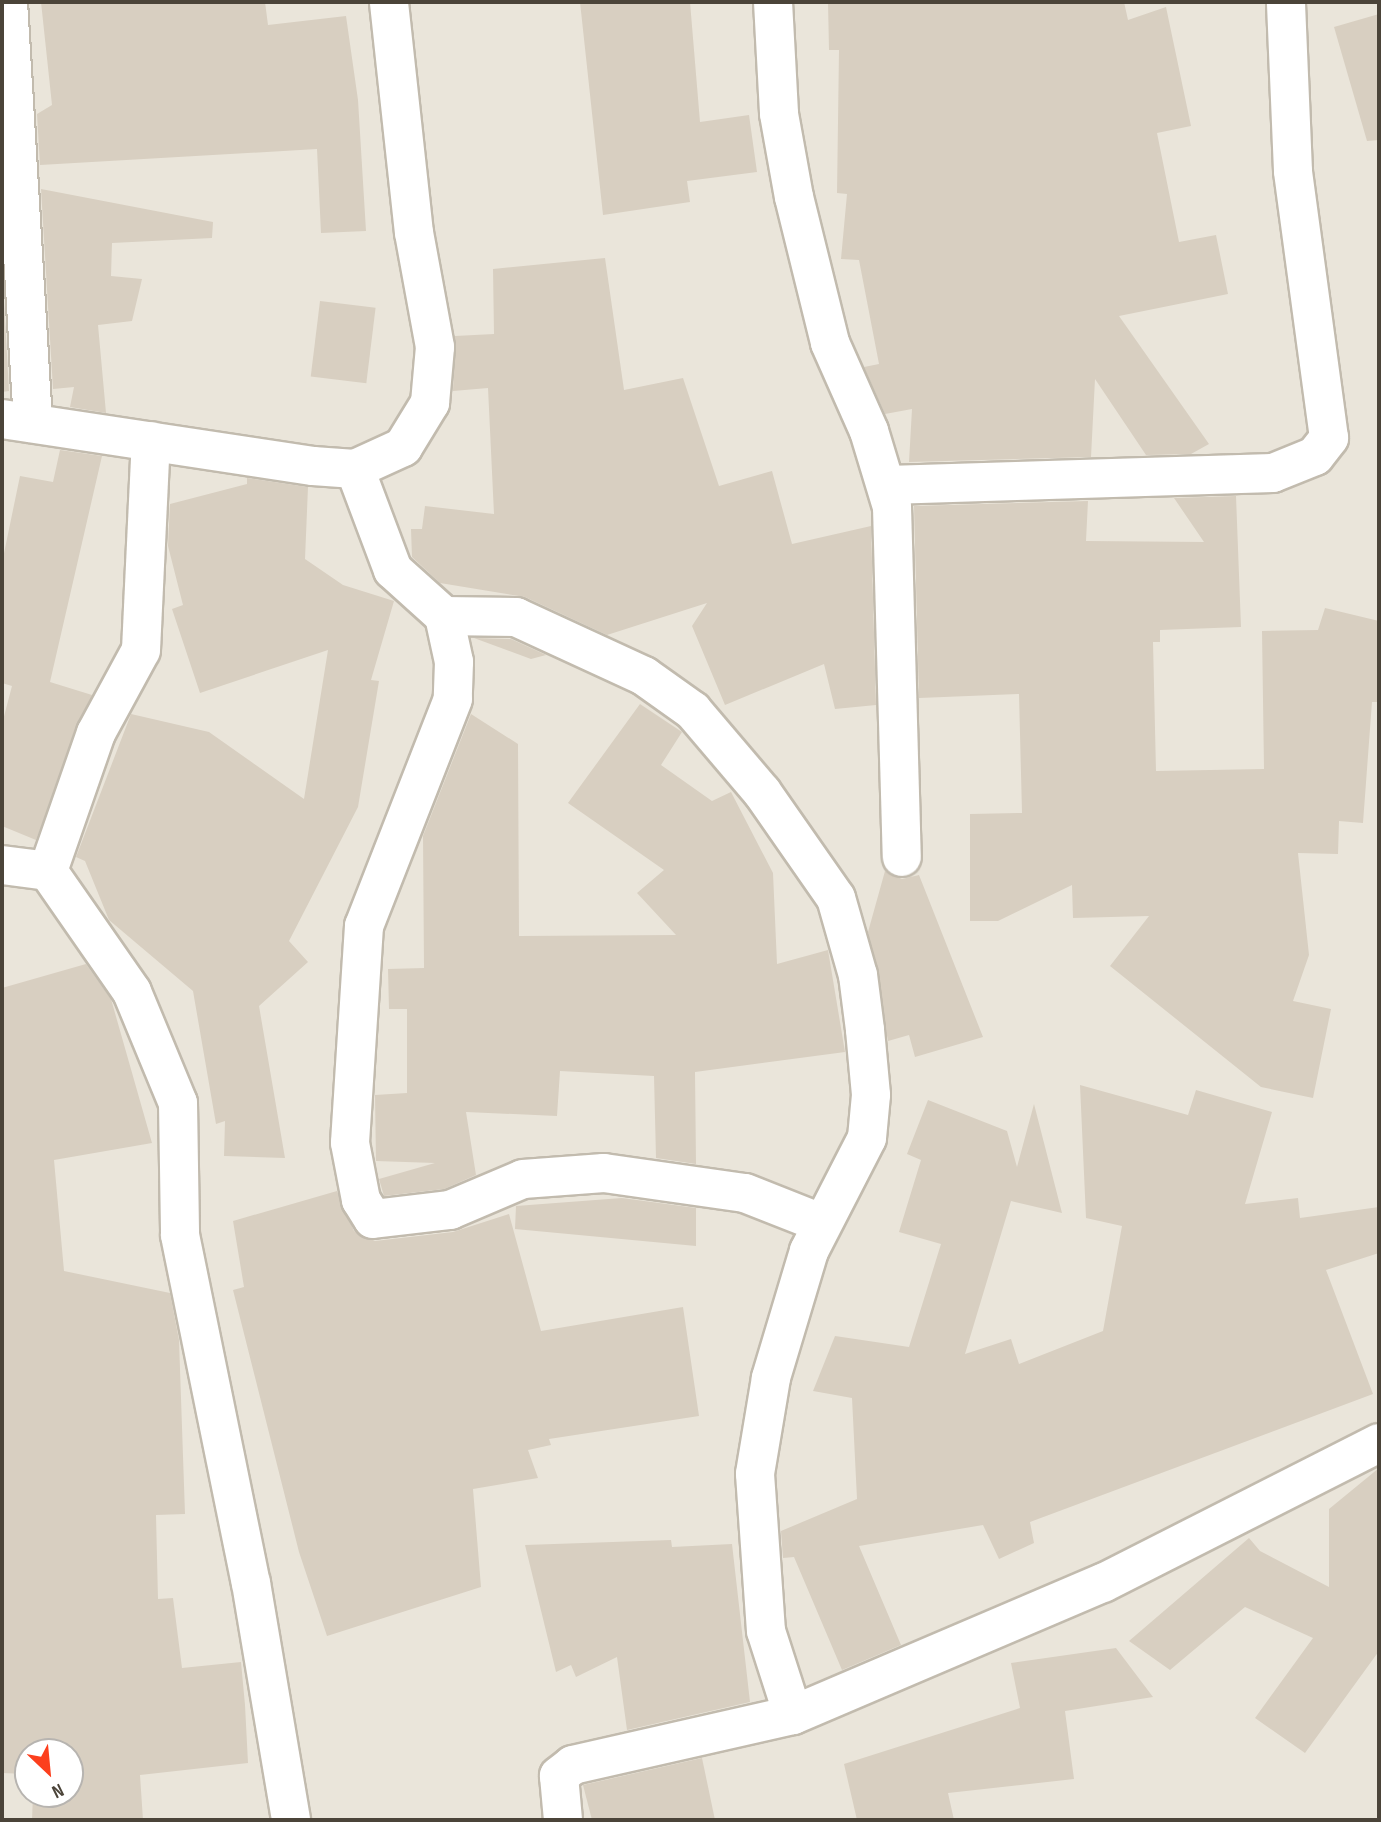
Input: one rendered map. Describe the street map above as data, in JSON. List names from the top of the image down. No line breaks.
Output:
{"north":"bottom right"}
